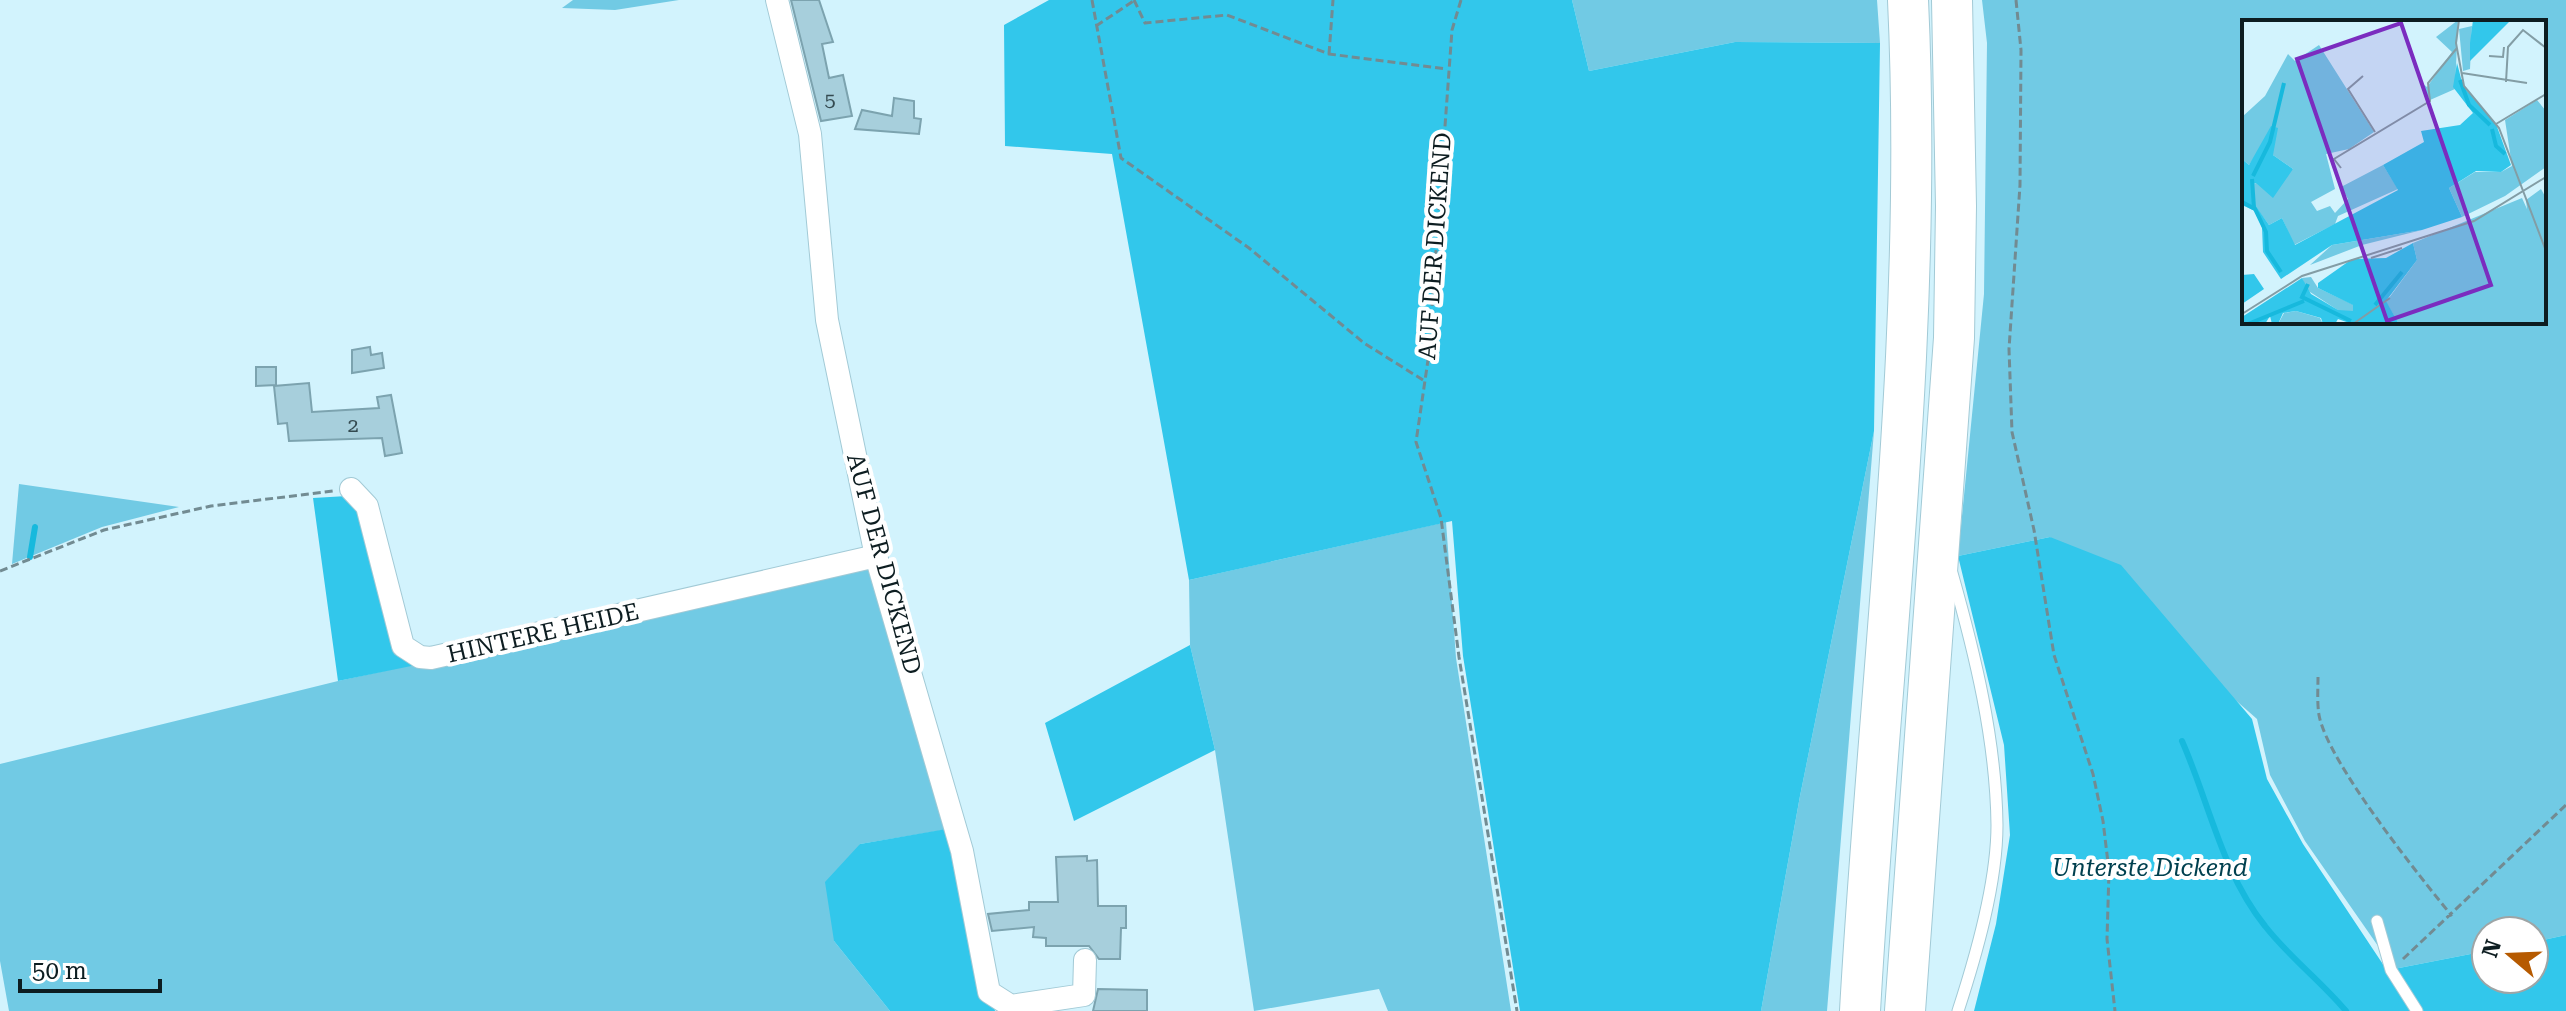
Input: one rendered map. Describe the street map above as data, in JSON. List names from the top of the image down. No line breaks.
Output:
{"streets":{"street":["AUF DER DICKEND","HINTERE HEIDE"]},"crossings":[["AUF DER DICKEND","HINTERE HEIDE"]],"parks":["Unterste Dickend"],"house_numbers":["5","2"],"scale_bar":"50 m","north":"left"}
